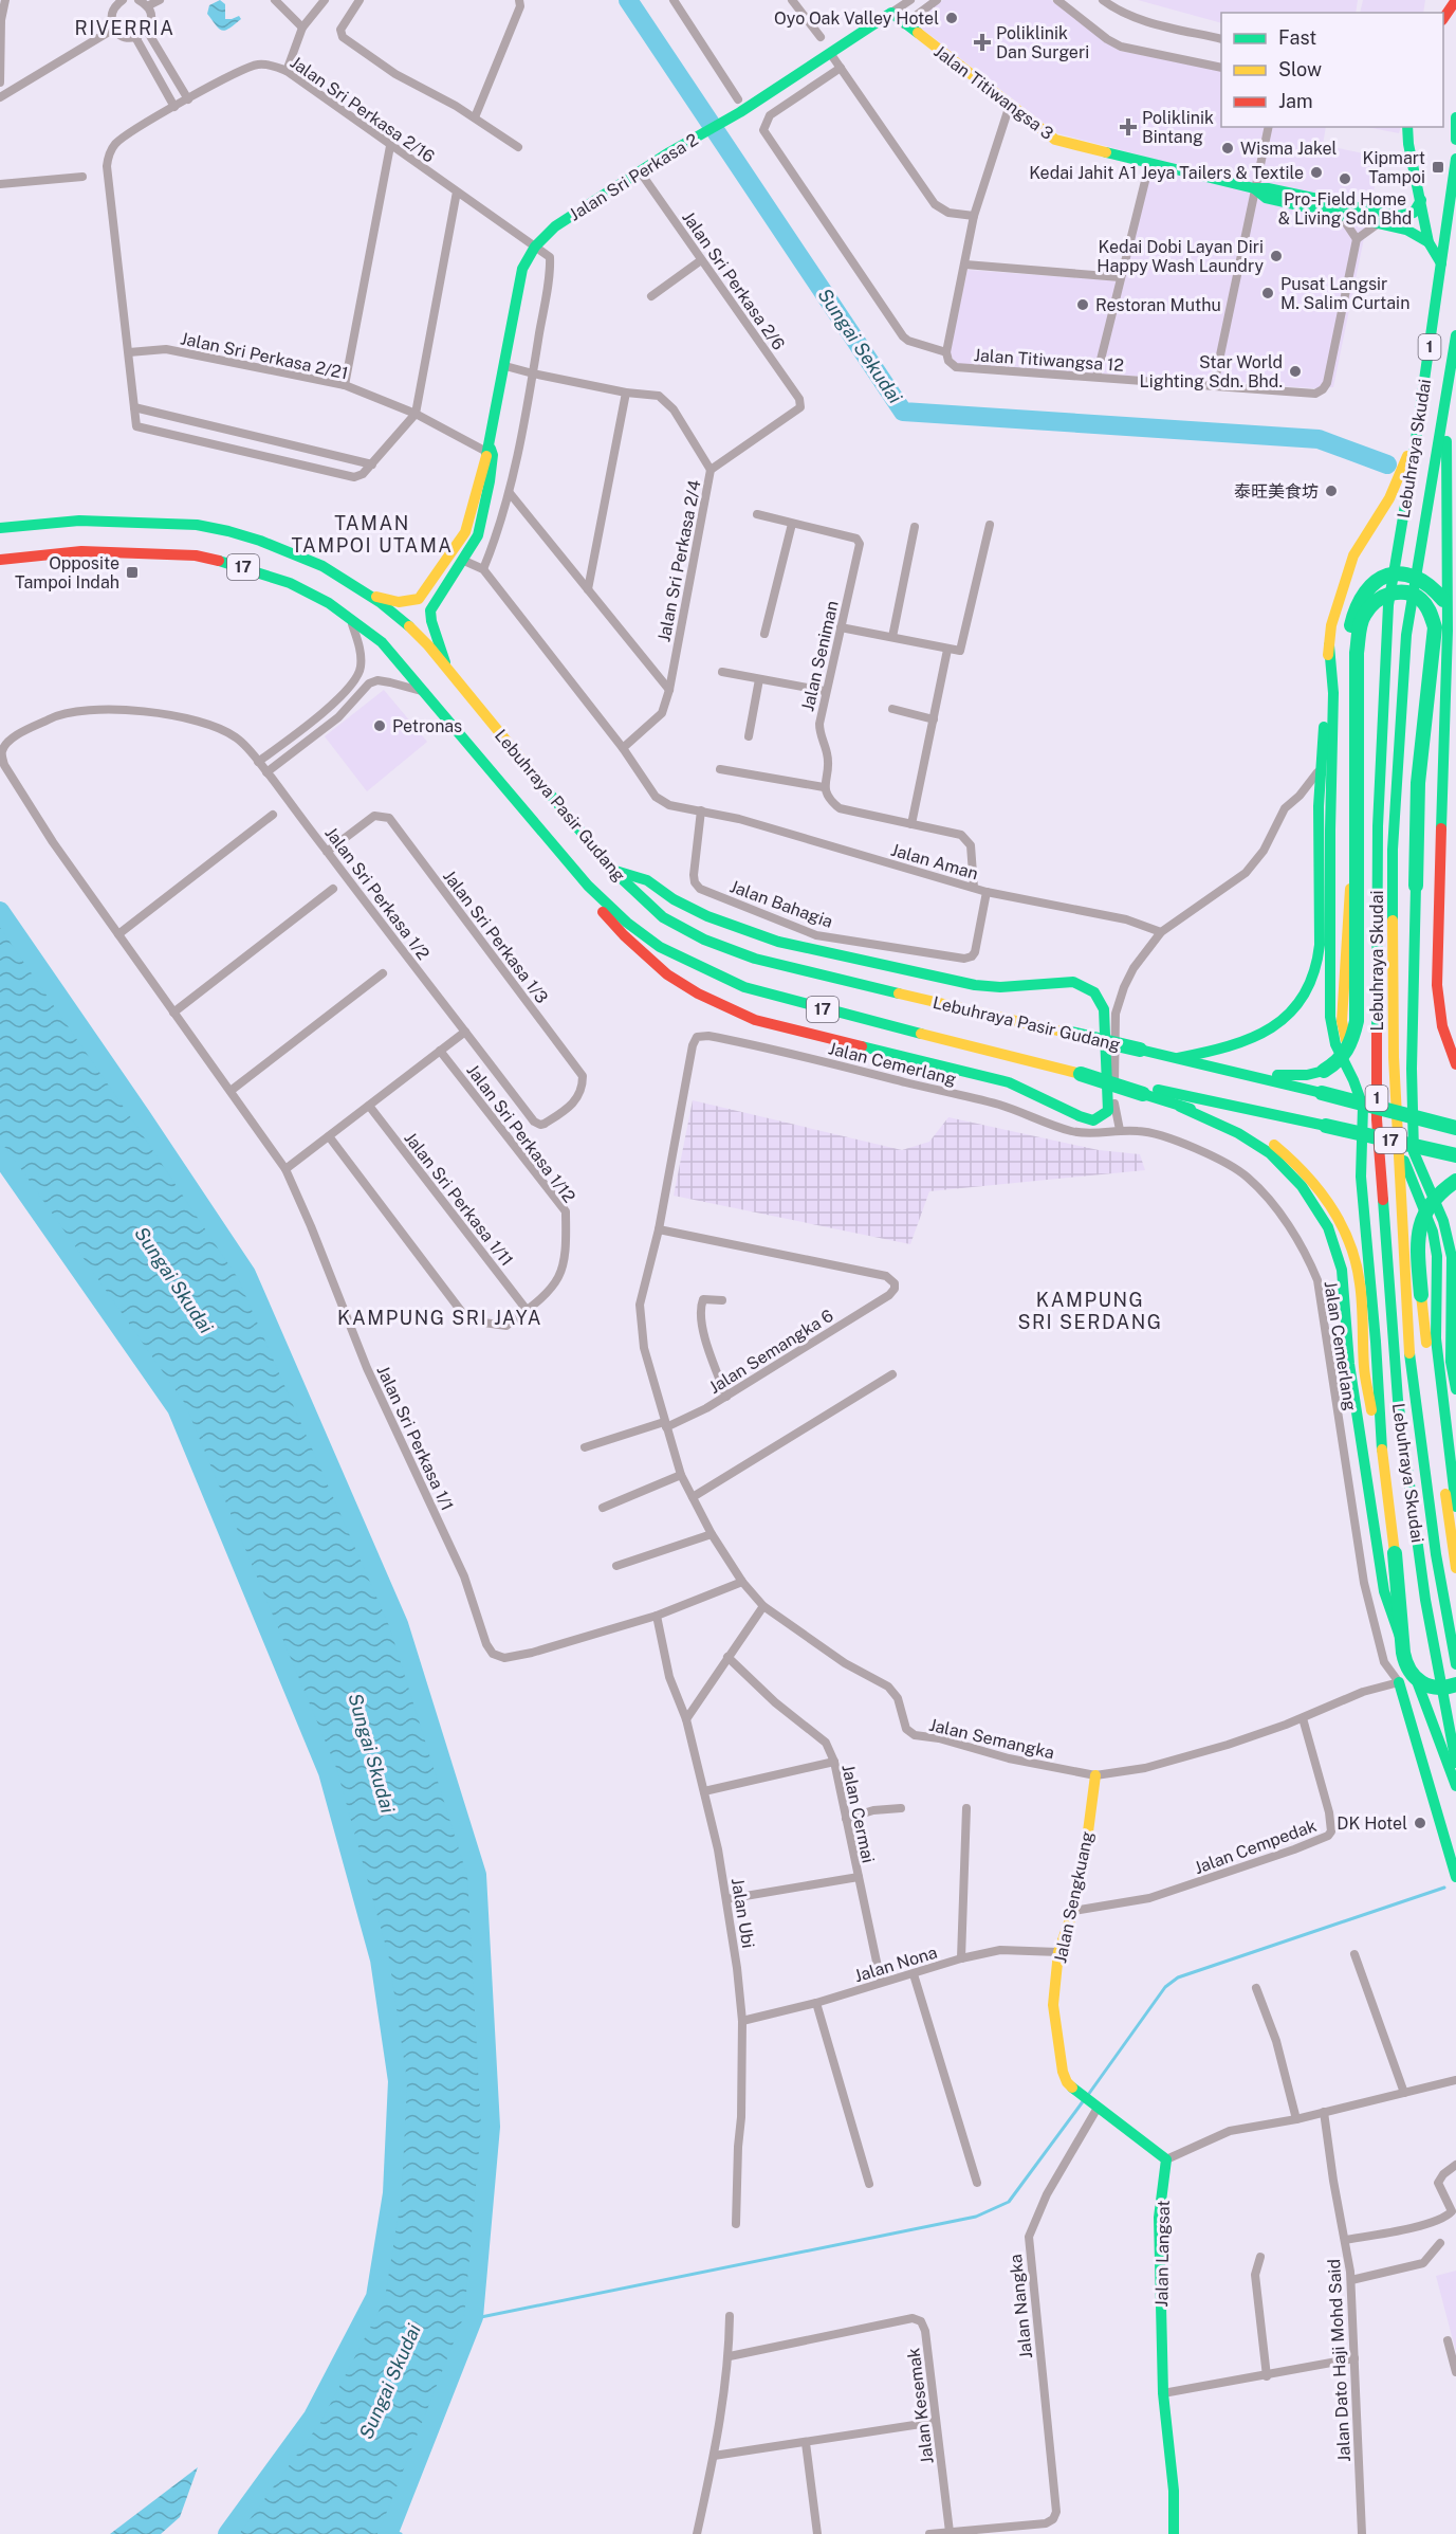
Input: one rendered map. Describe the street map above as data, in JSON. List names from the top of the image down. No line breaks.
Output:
{"streets":{"main road":["Jalan Titiwangsa 3","Jalan Sri Perkasa 2","1","Lebuhraya Skudai","17","Lebuhraya Pasir Gudang","Jalan Sengkuang","Jalan Langsat"],"street":["Jalan Sri Perkasa 2/16","Jalan Sri Perkasa 2/6","Jalan Sri Perkasa 2/21","Jalan Titiwangsa 12","Jalan Sri Perkasa 2/4","Jalan Seniman","Jalan Aman","Jalan Sri Perkasa 1/2","Jalan Bahagia","Jalan Sri Perkasa 1/3","Jalan Cemerlang","Jalan Sri Perkasa 1/12","Jalan Sri Perkasa 1/11","Jalan Semangka 6","Jalan Sri Perkasa 1/1","Jalan Semangka","Jalan Cermai","Jalan Cempedak","Jalan Ubi","Jalan Nona","Jalan Nangka","Jalan Dato Haji Mohd Said","Jalan Kesemak"]},"crossings":[["Jalan Titiwangsa 3","Jalan Sri Perkasa 2"],["Jalan Sri Perkasa 2/16","Jalan Sri Perkasa 2"],["Jalan Sri Perkasa 2/16","Jalan Sri Perkasa 2/21"],["Jalan Sri Perkasa 2","Jalan Sri Perkasa 2/6"],["Jalan Sri Perkasa 2","Jalan Sri Perkasa 2/21"],["Jalan Sri Perkasa 2","Lebuhraya Pasir Gudang"],["Jalan Sri Perkasa 2/6","Jalan Sri Perkasa 2/4"],["Jalan Sri Perkasa 2/4","Jalan Aman"],["Jalan Aman","Jalan Bahagia"],["Jalan Sri Perkasa 1/2","Jalan Sri Perkasa 1/3"],["Jalan Cemerlang","Jalan Semangka"],["Jalan Sri Perkasa 1/12","Jalan Sri Perkasa 1/11"],["Jalan Semangka 6","Jalan Semangka"],["Jalan Sri Perkasa 1/1","Jalan Ubi"],["Jalan Semangka","Jalan Cempedak"],["Jalan Semangka","Jalan Sengkuang"],["Jalan Cermai","Jalan Nona"],["Jalan Cempedak","Jalan Sengkuang"],["Jalan Sengkuang","Jalan Nona"],["Jalan Sengkuang","Jalan Langsat"],["Jalan Sengkuang","Jalan Nangka"],["Jalan Ubi","Jalan Nona"],["Jalan Nangka","Jalan Kesemak"]],"districts":["RIVERRIA","TAMAN TAMPOI UTAMA","KAMPUNG SRI SERDANG","KAMPUNG SRI JAYA"],"water":["Sungai Sekudai","Sungai Skudai"],"places":{"other":["Oyo Oak Valley Hotel","Wisma Jakel","Kedai Jahit A1 Jeya Tailers & Textile","Pro-Field Home & Living Sdn Bhd","Kedai Dobi Layan Diri Happy Wash Laundry","Pusat Langsir M. Salim Curtain","Restoran Muthu","Star World Lighting Sdn. Bhd.","泰旺美食坊","Petronas","DK Hotel"],"health":["Poliklinik Dan Surgeri","Poliklinik Bintang"],"transit":["Kipmart Tampoi","Opposite Tampoi Indah"]},"legend":["Fast","Slow","Jam"]}
